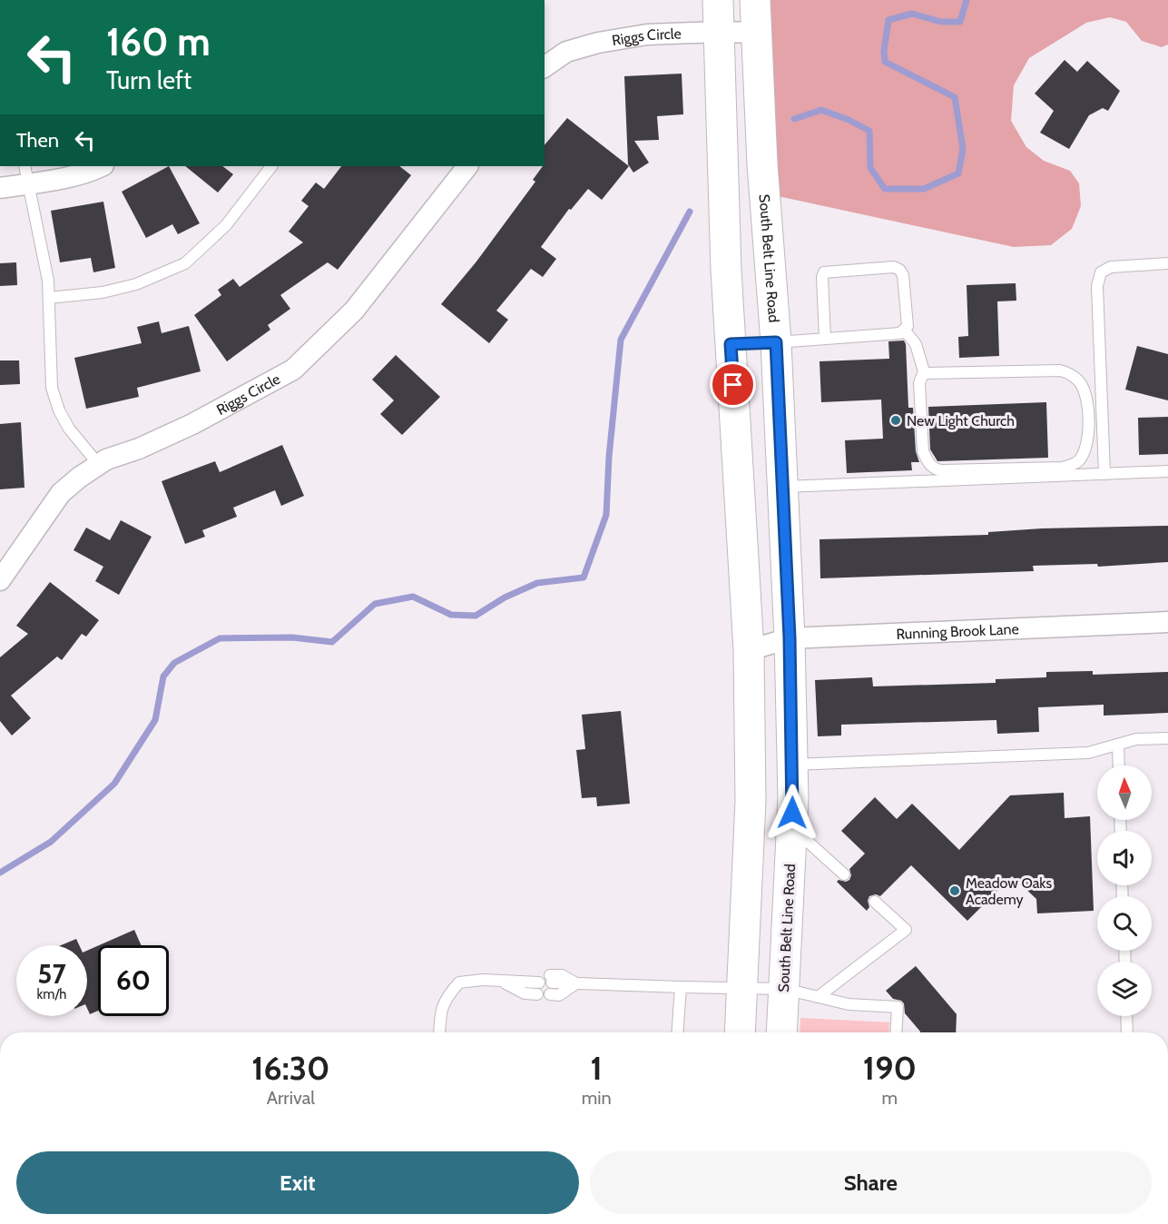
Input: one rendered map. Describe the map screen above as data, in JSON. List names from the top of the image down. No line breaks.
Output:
{"streets":{"main road":["South Belt Line Road"],"street":["Riggs Circle","Running Brook Lane"]},"crossings":[["Riggs Circle","South Belt Line Road"],["South Belt Line Road","Running Brook Lane"]],"places":["New Light Church","Meadow Oaks Academy"],"north":"top","page":{"turn":["160 m","Turn left"],"then":"Then","speed":"57 km/h","limit":"60","eta":["16:30","Arrival","1","min","190","m"],"buttons":["Exit","Share"]}}
